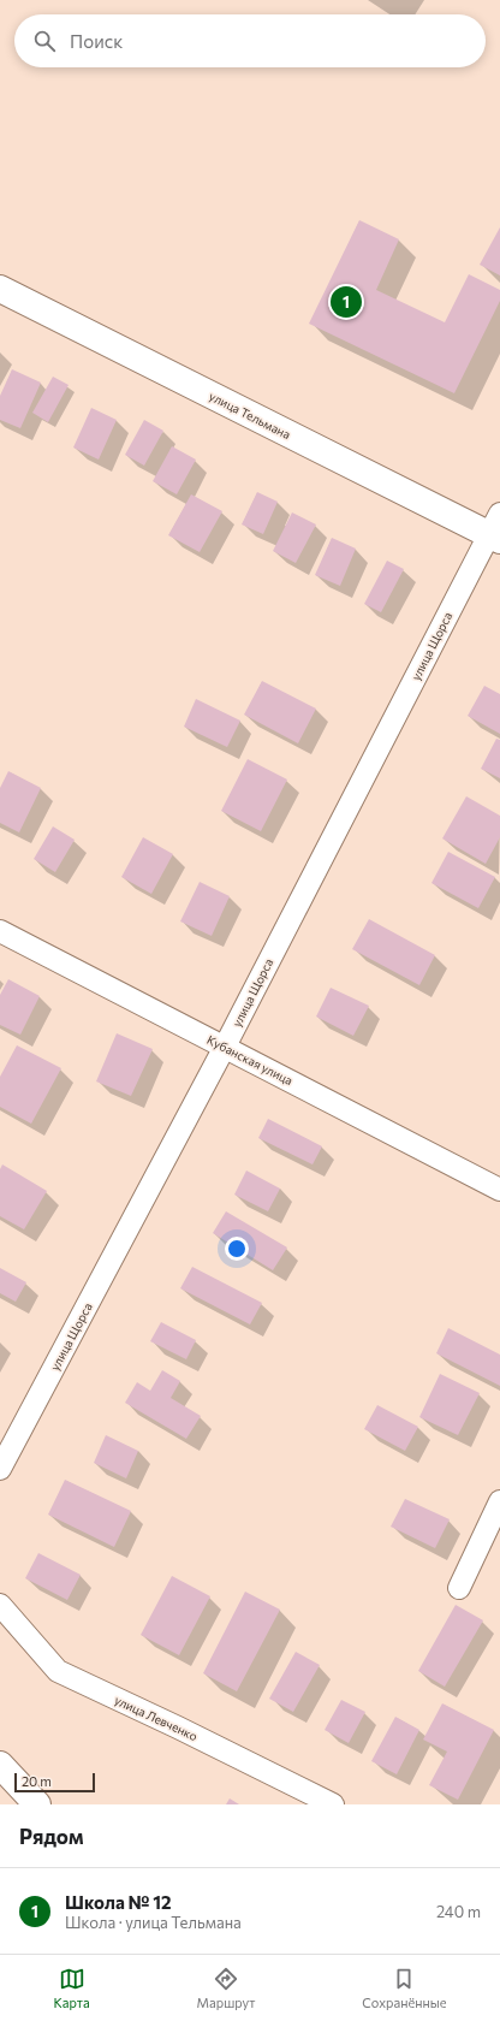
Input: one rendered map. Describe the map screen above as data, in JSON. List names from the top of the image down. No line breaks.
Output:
{"streets":{"main road":["улица Тельмана"],"street":["улица Щорса","Кубанская улица","улица Левченко"]},"crossings":[["улица Тельмана","улица Щорса"],["улица Щорса","Кубанская улица"]],"scale_bar":"20 m","page":{"search":"Поиск","pins":"1","scale":"20 m","heading":"Рядом","list":[{"mark":"1","name":"Школа № 12","note":"Школа · улица Тельмана","value":"240 m"}],"nav":["Карта","Маршрут","Сохранённые"]}}
